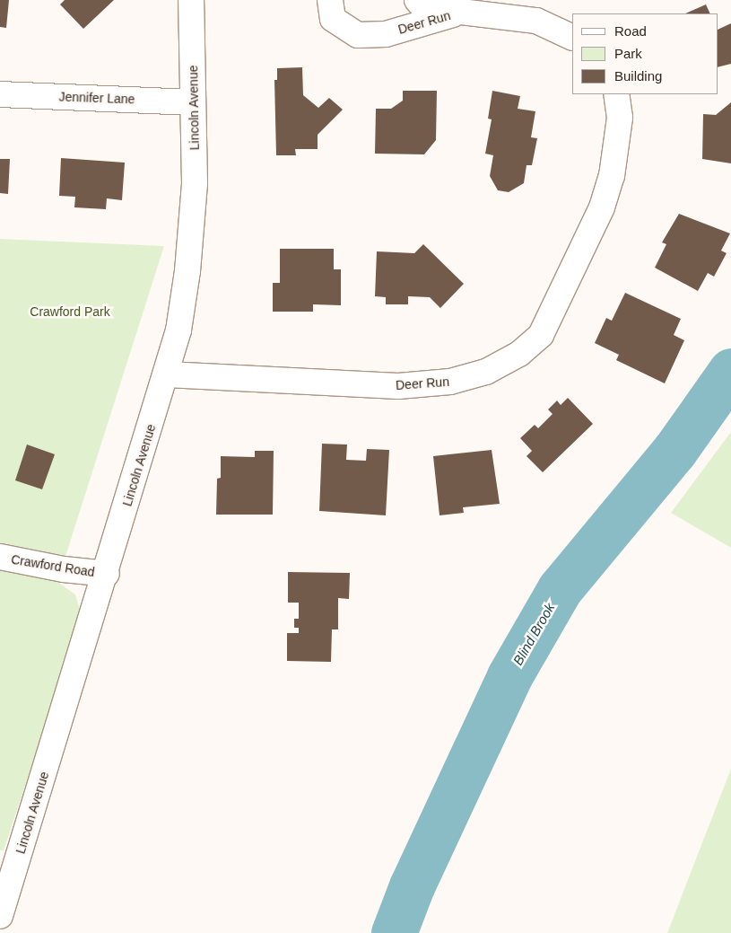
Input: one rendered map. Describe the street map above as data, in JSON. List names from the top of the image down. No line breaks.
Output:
{"streets":{"street":["Deer Run","Jennifer Lane","Lincoln Avenue","Crawford Road"]},"crossings":[["Deer Run","Lincoln Avenue"],["Jennifer Lane","Lincoln Avenue"],["Lincoln Avenue","Crawford Road"]],"water":["Blind Brook"],"parks":["Crawford Park"],"legend":["Road","Park","Building"]}
